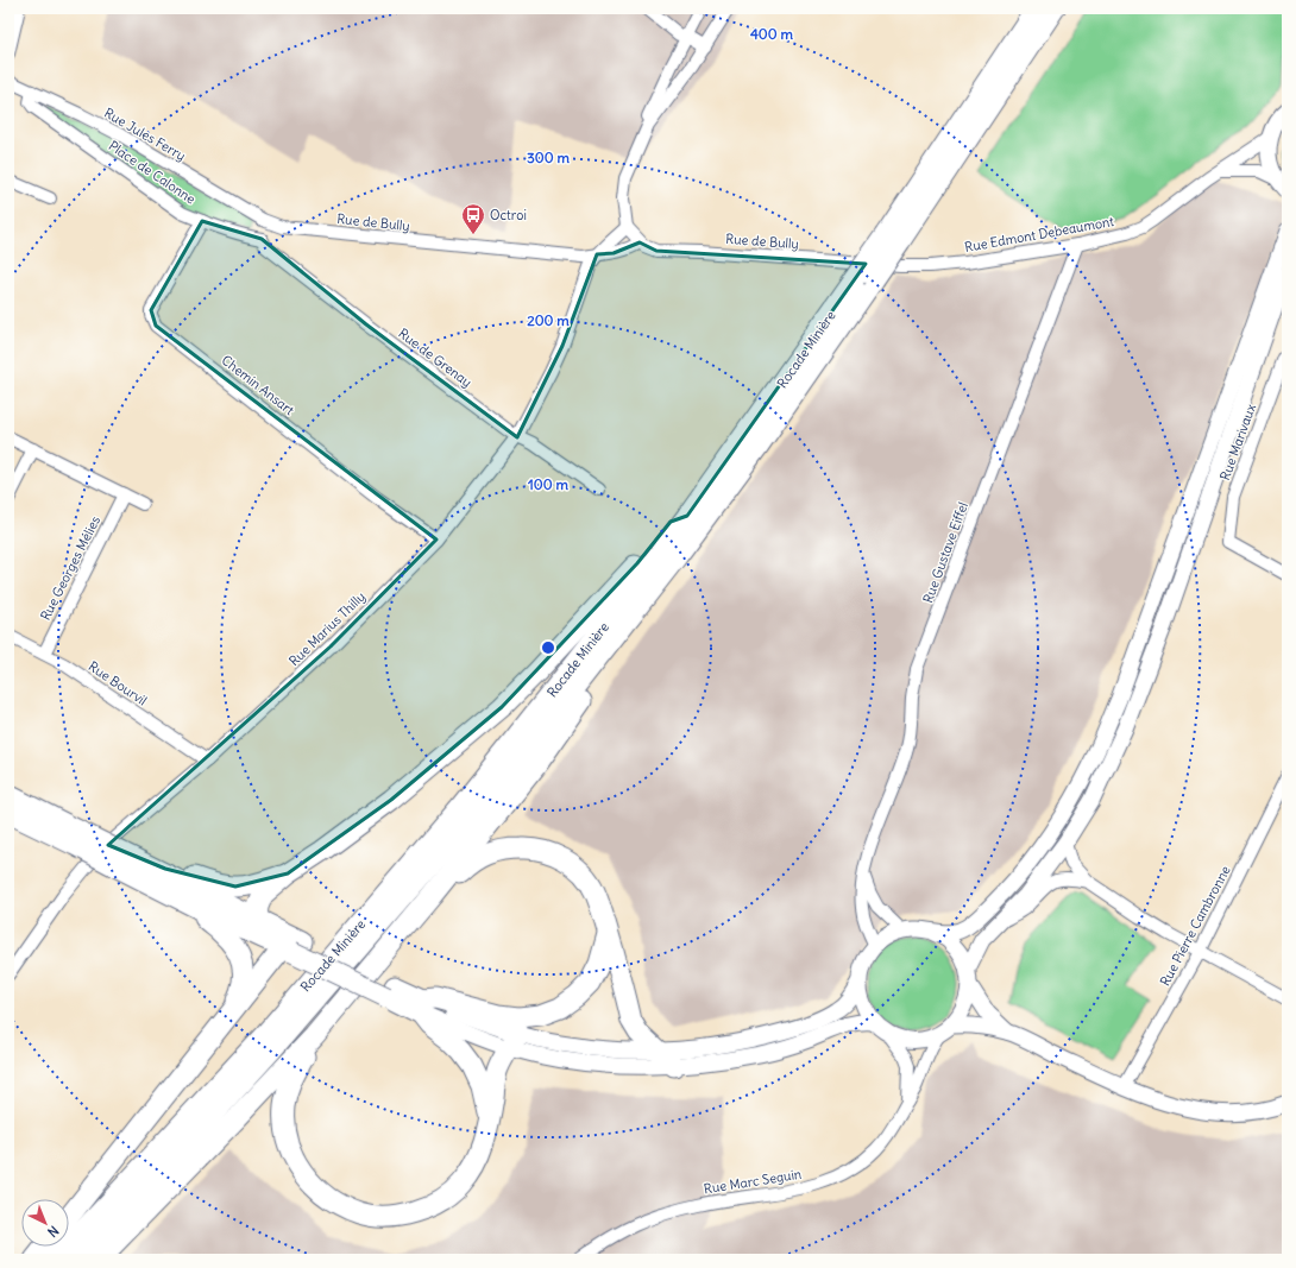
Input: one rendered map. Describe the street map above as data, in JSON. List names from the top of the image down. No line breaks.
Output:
{"streets":{"highway":["Rocade Minière"],"street":["Rue Jules Ferry","Place de Calonne","Rue de Bully","Rue Edmont Debeaumont","Rue de Grenay","Chemin Ansart","Rue Marivaux","Rue Gustave Eiffel","Rue Georges Mélies","Rue Marius Thilly","Rue Bourvil","Rue Pierre Cambronne","Rue Marc Seguin"]},"crossings":[["Rue Jules Ferry","Place de Calonne"],["Rue Jules Ferry","Rue de Bully"],["Place de Calonne","Rue de Grenay"],["Place de Calonne","Chemin Ansart"],["Rue de Bully","Rue Edmont Debeaumont"],["Rue de Bully","Rue Marius Thilly"],["Rue Edmont Debeaumont","Rue Gustave Eiffel"],["Rue de Grenay","Rue Marius Thilly"],["Chemin Ansart","Rue Marius Thilly"],["Rue Gustave Eiffel","Rue Marc Seguin"],["Rue Georges Mélies","Rue Bourvil"],["Rue Marius Thilly","Rue Bourvil"]],"places":{"bus stop":["Octroi"]},"north":"bottom right","rings":["400 m","300 m","200 m","100 m"]}
